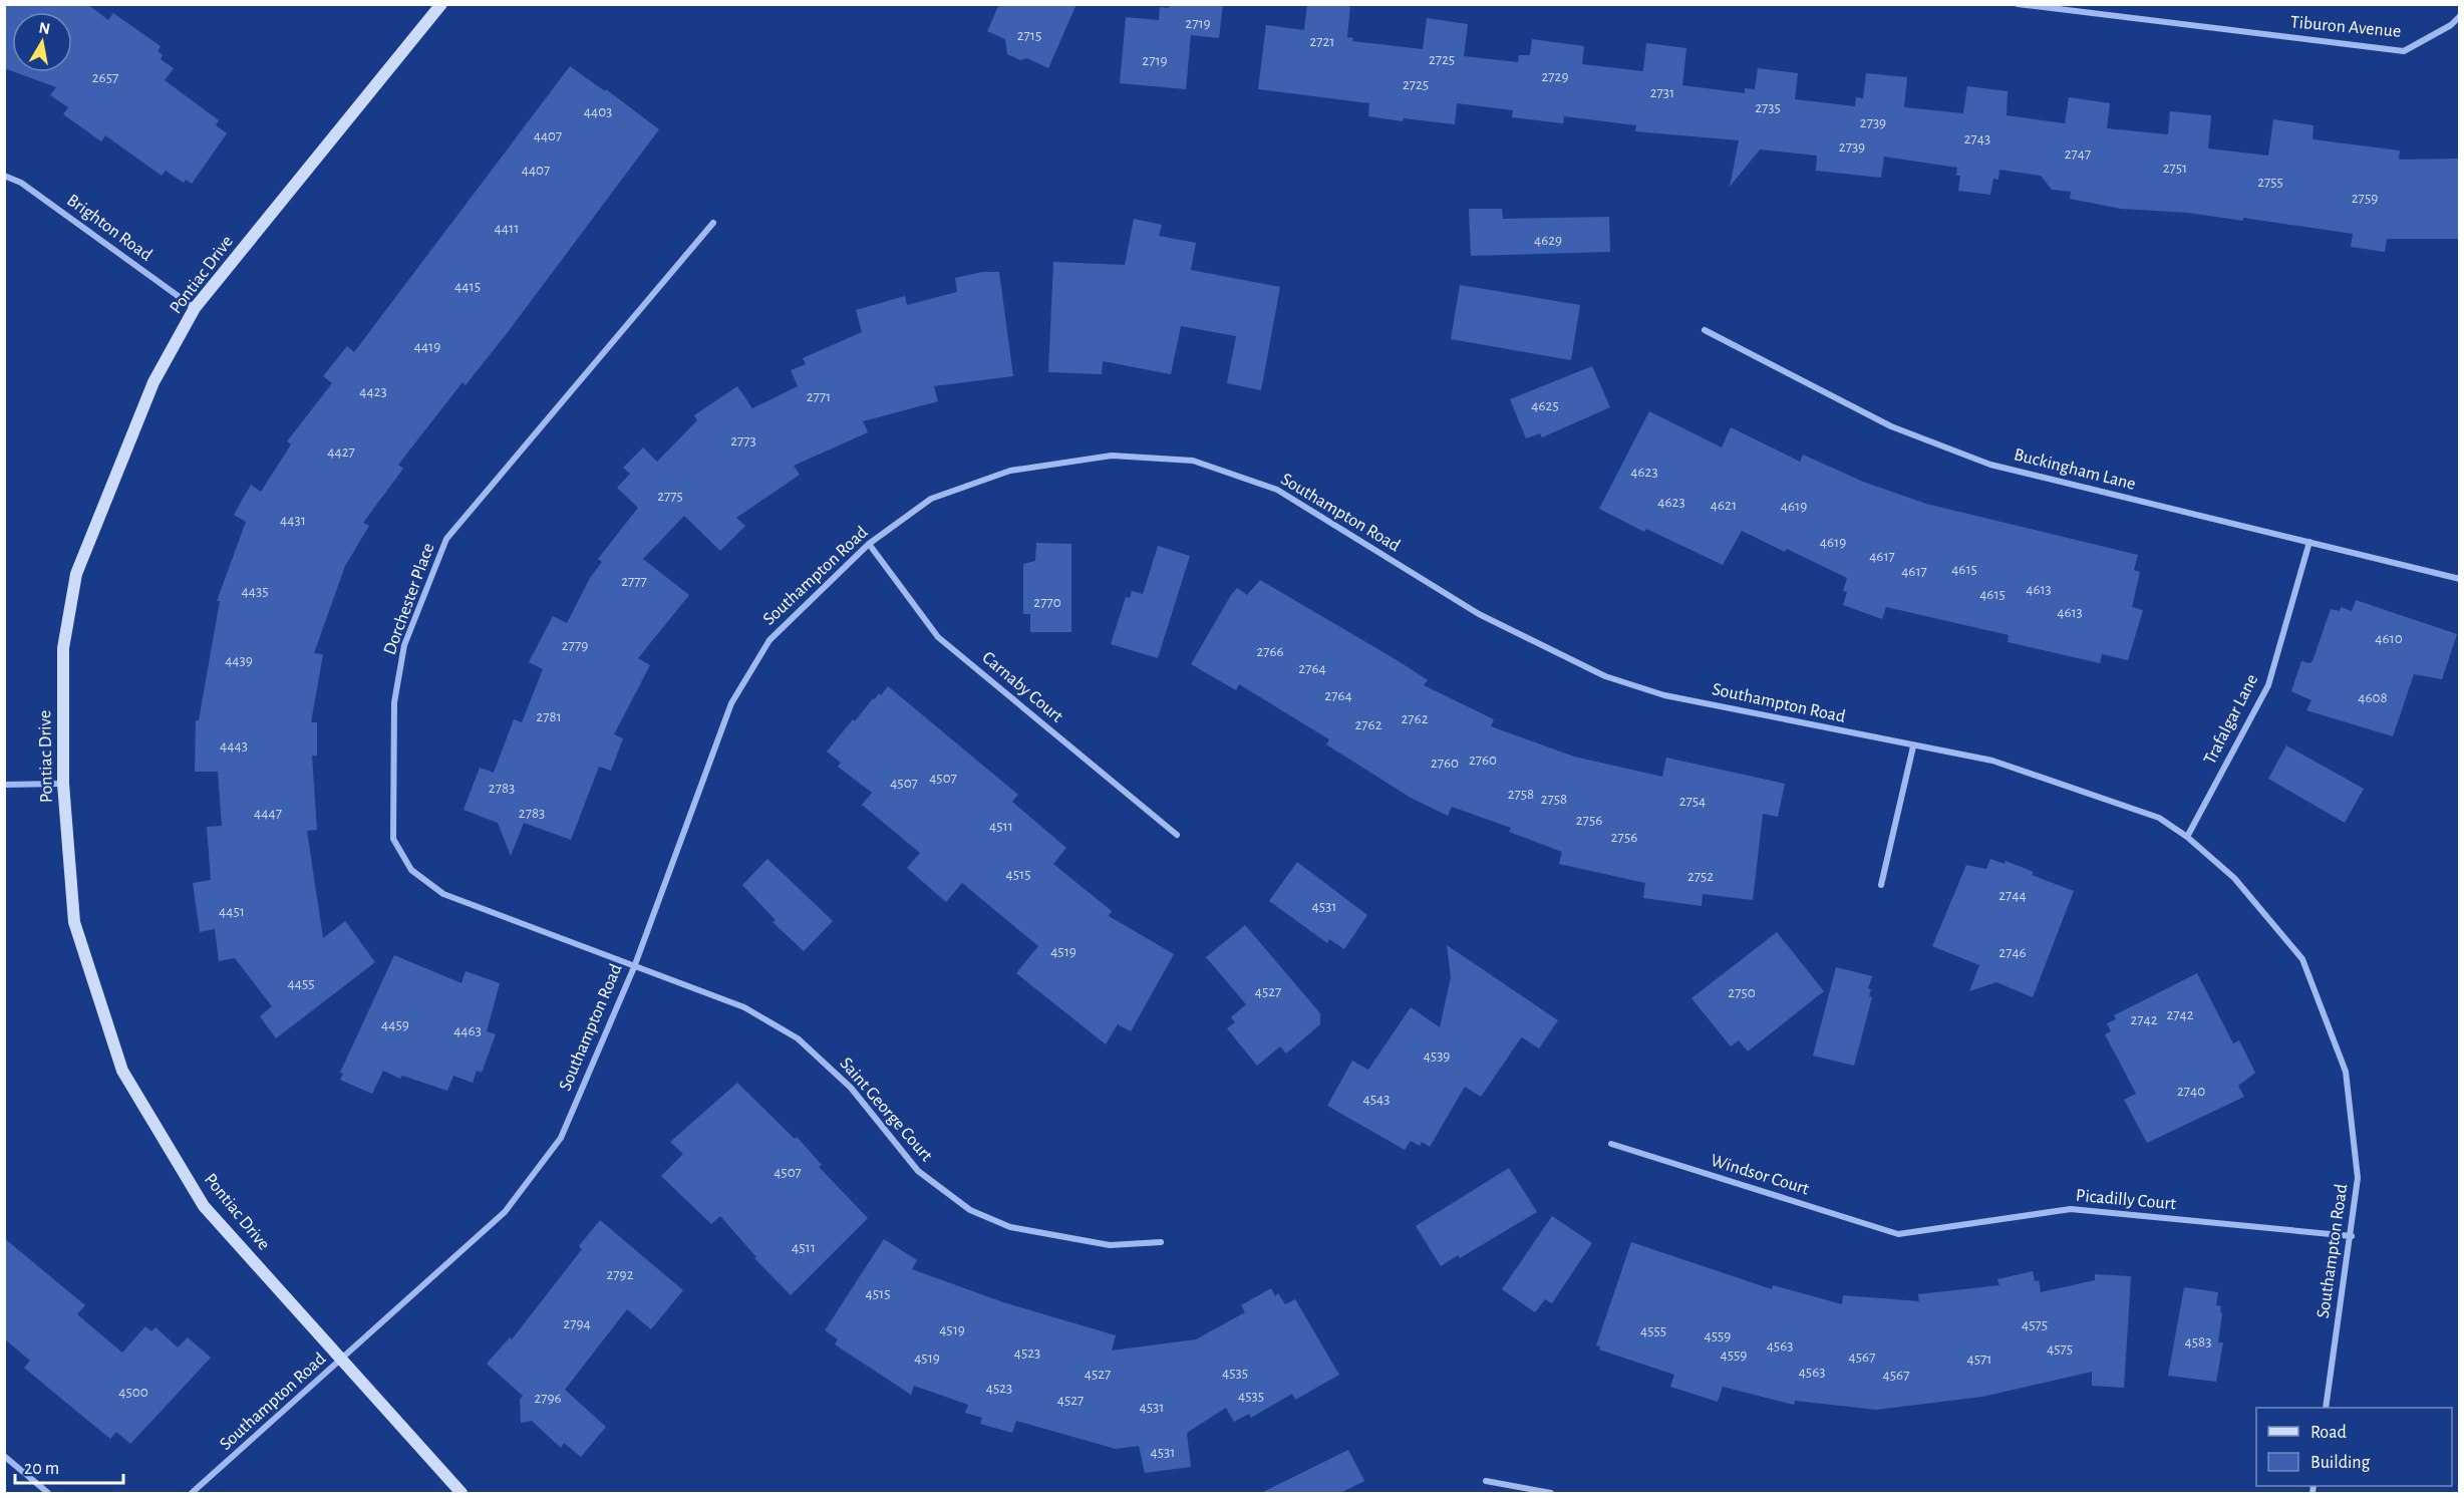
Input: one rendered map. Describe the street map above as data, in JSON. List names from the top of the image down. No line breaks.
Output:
{"streets":{"main road":["Pontiac Drive"],"street":["Tiburon Avenue","Brighton Road","Buckingham Lane","Southampton Road","Dorchester Place","Carnaby Court","Trafalgar Lane","Saint George Court","Windsor Court","Picadilly Court"]},"crossings":[["Brighton Road","Pontiac Drive"],["Pontiac Drive","Southampton Road"],["Buckingham Lane","Trafalgar Lane"],["Southampton Road","Dorchester Place"],["Southampton Road","Carnaby Court"],["Southampton Road","Trafalgar Lane"],["Southampton Road","Saint George Court"],["Southampton Road","Picadilly Court"],["Dorchester Place","Saint George Court"],["Windsor Court","Picadilly Court"]],"house_numbers":["2719","2715","2721","2725","2719","2729","2657","2725","2731","2735","4403","2739","4407","2743","2739","2747","2751","4407","2755","2759","4411","4629","4415","4419","4423","2771","4625","2773","4427","4623","2775","4623","4621","4619","4431","4619","4617","4615","4617","2777","4613","4435","4615","2770","4613","4610","2779","2766","4439","2764","2764","4608","2781","2762","2762","4443","2760","2760","4507","4507","2783","2758","2758","2754","4447","2783","2756","4511","2756","4515","2752","2744","4531","4451","4519","2746","4455","4527","2750","2742","2742","4459","4463","4539","2740","4543","4507","4511","2792","4515","2794","4575","4519","4555","4559","4583","4563","4575","4523","4559","4567","4519","4571","4563","4535","4527","4567","4523","4500","4535","2796","4527","4531","4531"],"legend":["Road","Building"],"scale_bar":"20 m","north":"top"}
